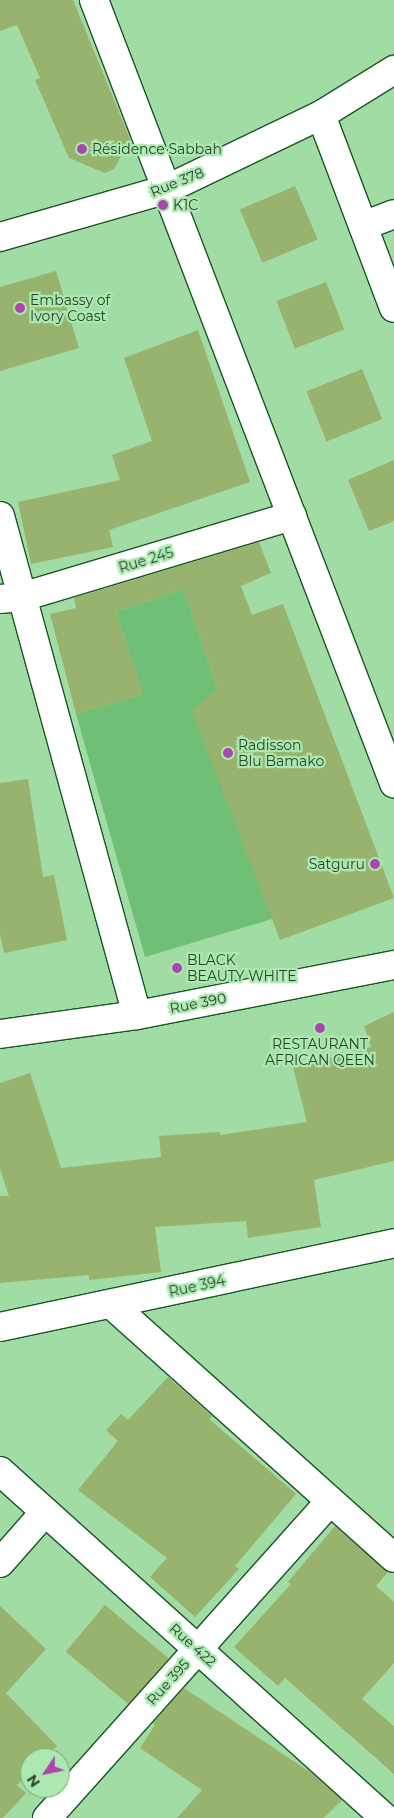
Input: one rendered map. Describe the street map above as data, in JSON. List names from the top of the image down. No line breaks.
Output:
{"streets":{"street":["Rue 378","Rue 245","Rue 390","Rue 394","Rue 422","Rue 395"]},"crossings":[["Rue 422","Rue 395"]],"places":["Résidence Sabbah","K1C","Embassy of Ivory Coast","Radisson Blu Bamako","Satguru","BLACK BEAUTY WHITE","RESTAURANT AFRICAN QEEN"],"north":"bottom left"}
